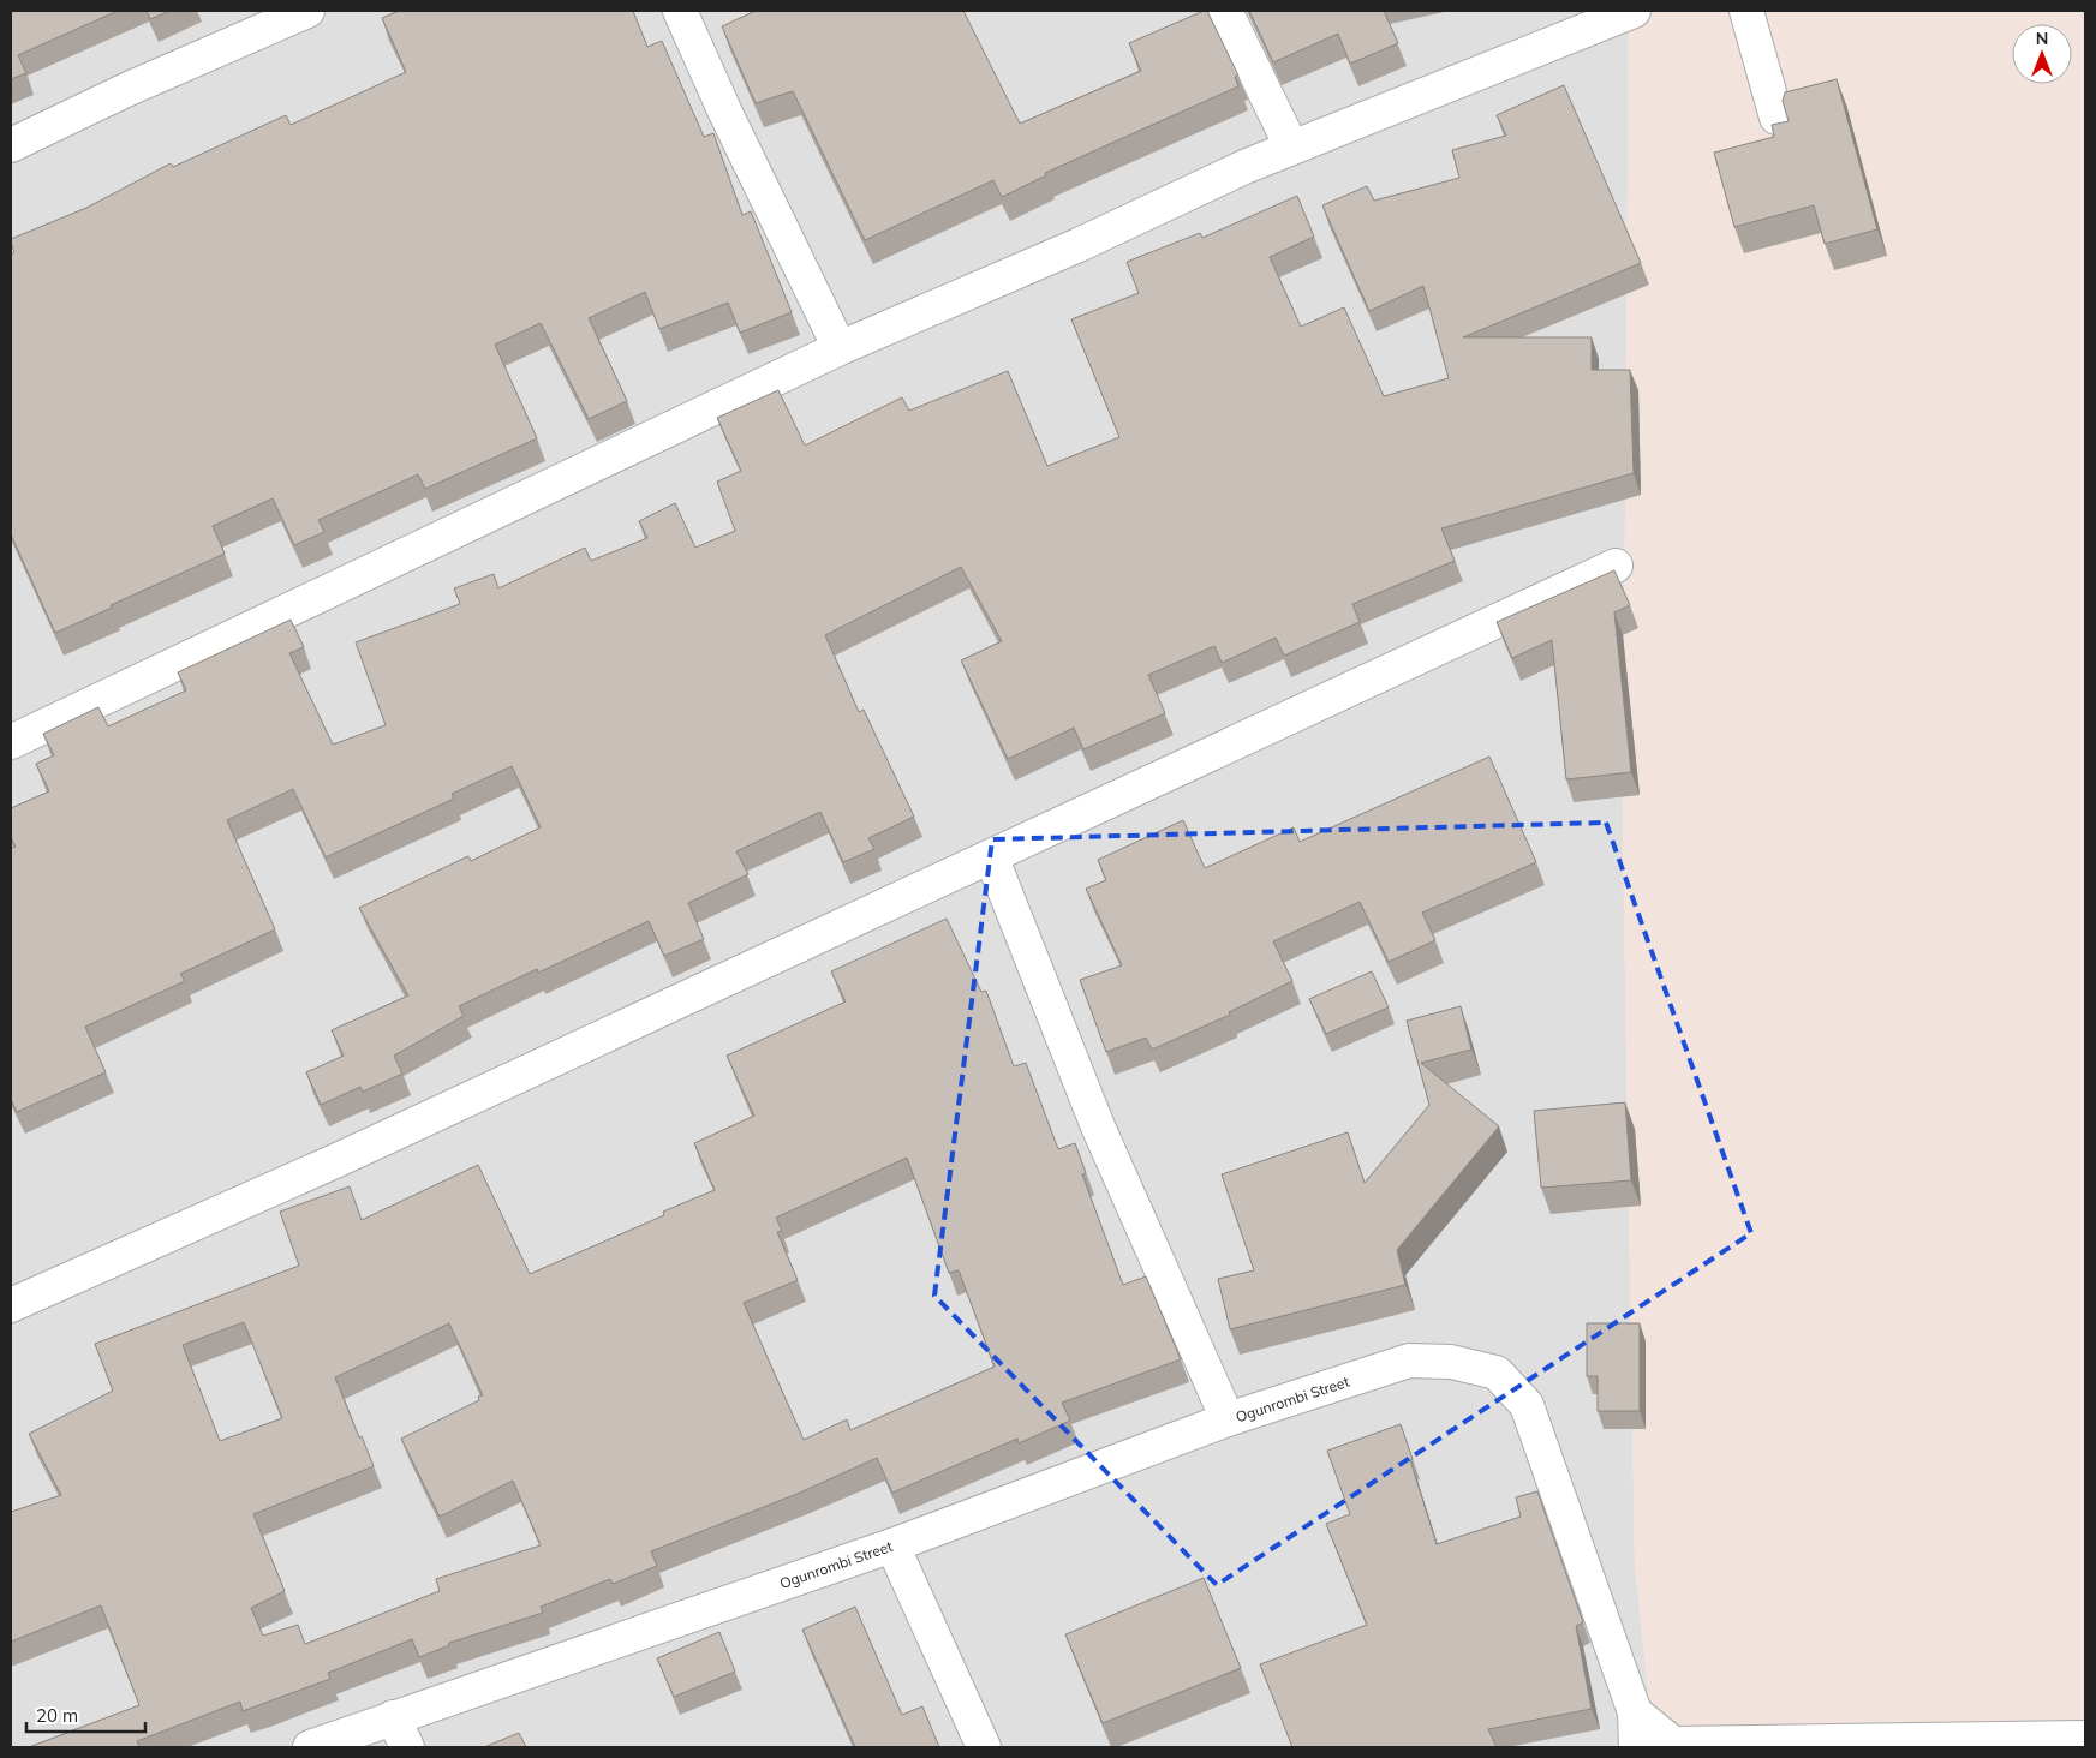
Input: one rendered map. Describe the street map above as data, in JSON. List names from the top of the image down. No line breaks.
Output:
{"streets":{"street":["Ogunrombi Street"]},"scale_bar":"20 m","north":"top"}
